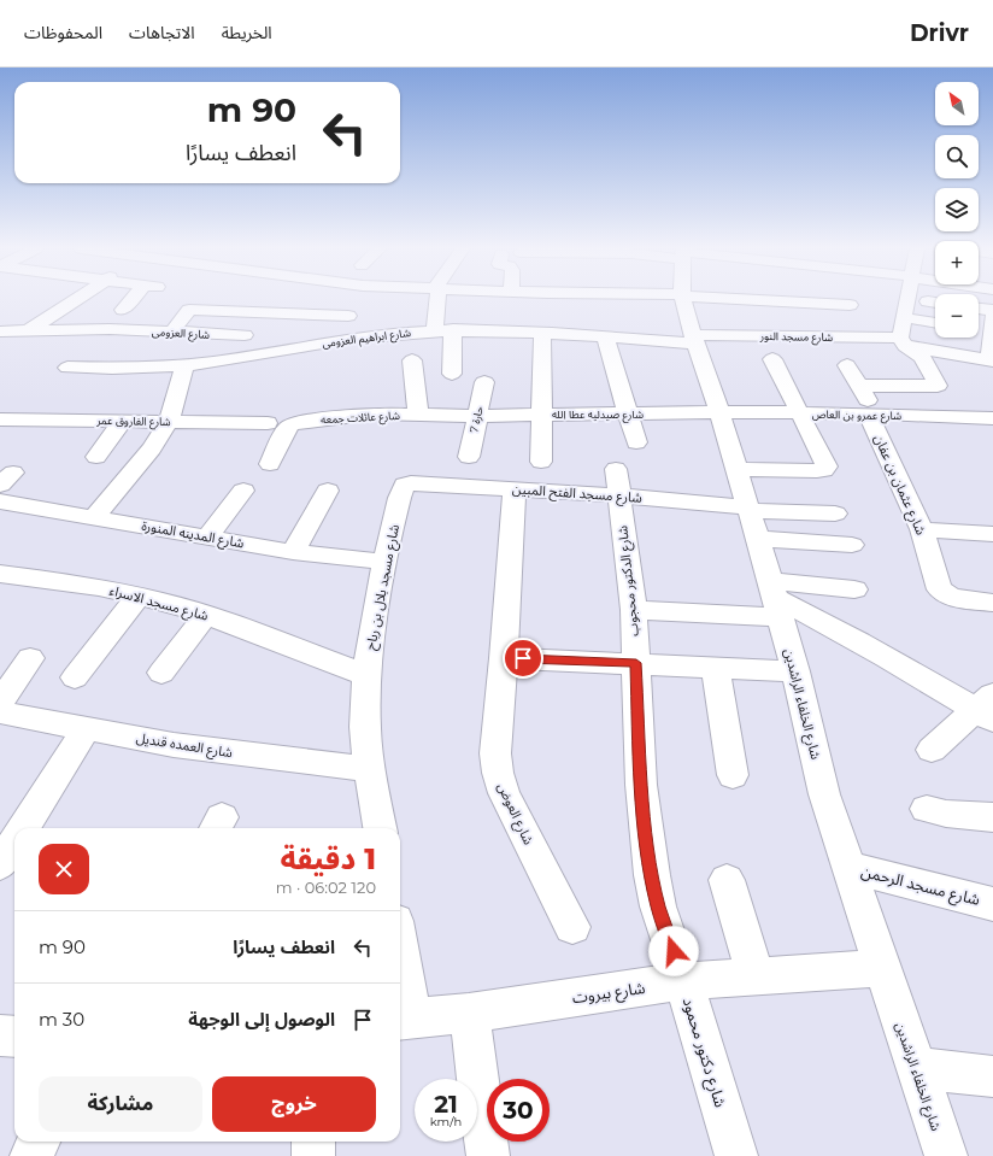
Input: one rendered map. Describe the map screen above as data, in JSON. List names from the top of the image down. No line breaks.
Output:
{"streets":{"street":["شارع العزومى","شارع مسجد النور","شارع ابراهيم العزومى","شارع صيدليه عطا الله","شارع عمرو بن العاص","شارع عائلات جمعه","حارة 7","شارع الفاروق عمر","شارع عثمان بن عفان","شارع مسجد الفتح المبين","شارع المدينه المنورة","شارع الدكتور محجوب","شارع مسجد بلال بن رباح","شارع مسجد الاسراء","شارع الخلفاء الراشدين","شارع العمده قنديل","شارع العوض","شارع مسجد الرحمن","شارع بيروت","شارع دكتور محمود"]},"crossings":[["شارع مسجد النور","شارع ابراهيم العزومى"],["شارع مسجد النور","شارع الخلفاء الراشدين"],["شارع ابراهيم العزومى","شارع الخلفاء الراشدين"],["شارع صيدليه عطا الله","شارع عمرو بن العاص"],["شارع صيدليه عطا الله","شارع عائلات جمعه"],["شارع صيدليه عطا الله","حارة 7"],["شارع صيدليه عطا الله","شارع الخلفاء الراشدين"],["شارع عمرو بن العاص","شارع عثمان بن عفان"],["شارع عمرو بن العاص","شارع الخلفاء الراشدين"],["شارع عائلات جمعه","حارة 7"],["شارع مسجد الفتح المبين","شارع الدكتور محجوب"],["شارع مسجد الفتح المبين","شارع مسجد بلال بن رباح"],["شارع مسجد الفتح المبين","شارع الخلفاء الراشدين"],["شارع مسجد الفتح المبين","شارع العوض"],["شارع المدينه المنورة","شارع مسجد بلال بن رباح"],["شارع الدكتور محجوب","شارع دكتور محمود"],["شارع مسجد بلال بن رباح","شارع مسجد الاسراء"],["شارع مسجد بلال بن رباح","شارع العمده قنديل"],["شارع الخلفاء الراشدين","شارع مسجد الرحمن"],["شارع الخلفاء الراشدين","شارع بيروت"],["شارع بيروت","شارع دكتور محمود"]],"north":"top left","page":{"header":"Drivr","nav":["الخريطة","الاتجاهات","المحفوظات"],"map_buttons":["+","−"],"turn":["90 m","انعطف يسارًا"],"heading":["1 دقيقة","120 m · 06:02"],"list":[{"name":"انعطف يسارًا","value":"90 m"},{"name":"الوصول إلى الوجهة","value":"30 m"}],"buttons":["خروج","مشاركة"],"speed":"21 km/h","limit":"30"}}
